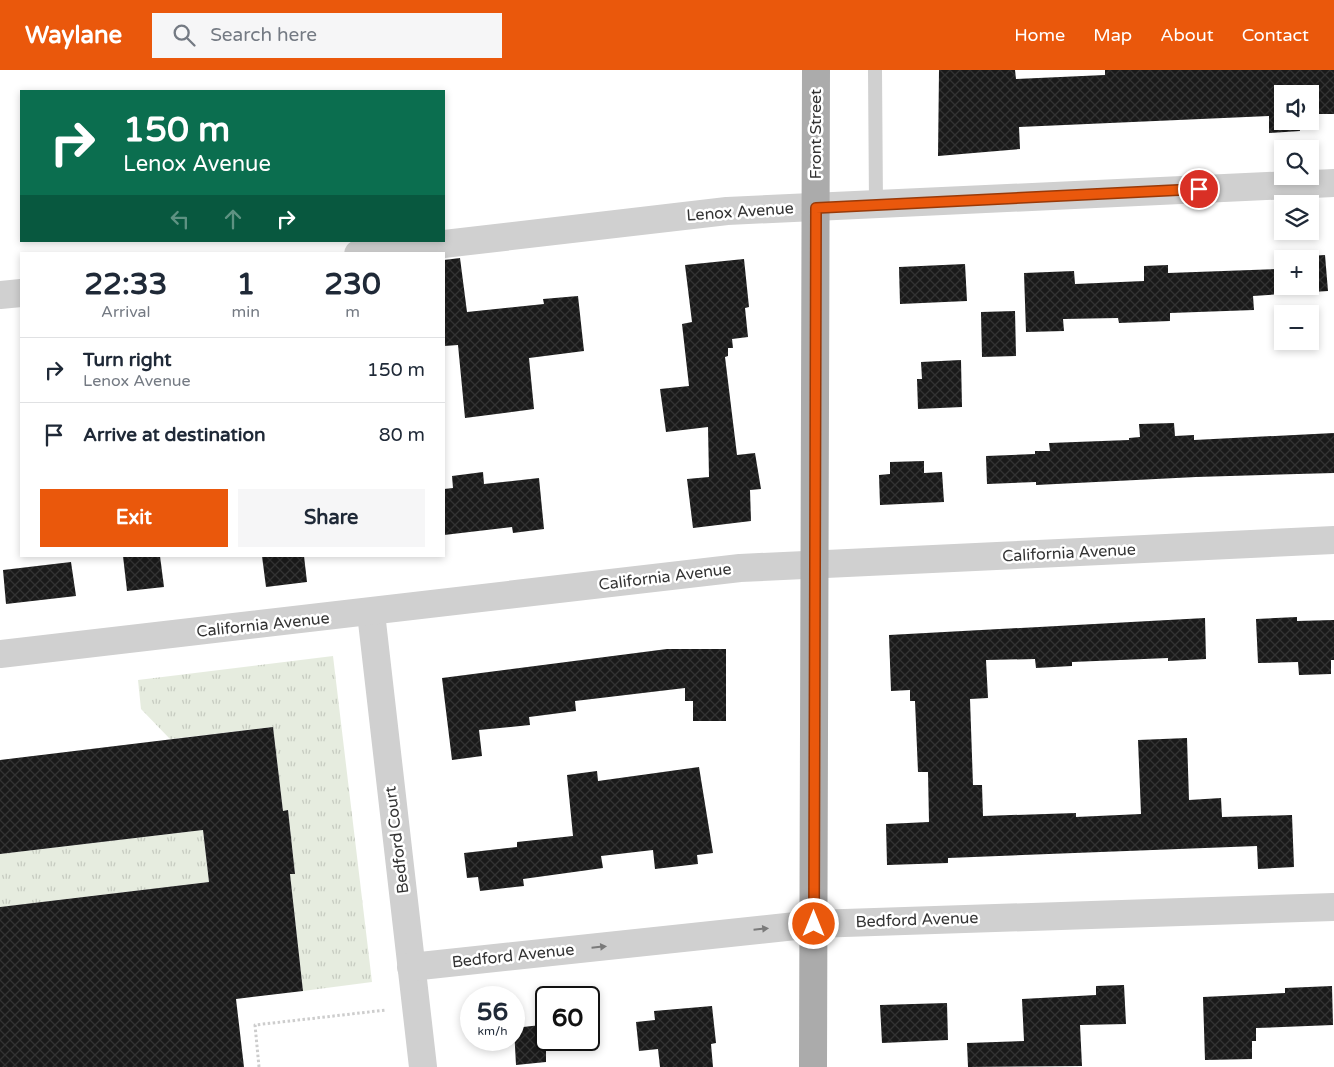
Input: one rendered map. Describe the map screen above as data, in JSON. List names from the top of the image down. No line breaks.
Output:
{"streets":{"main road":["Front Street"],"street":["Lenox Avenue","California Avenue","Bedford Court","Bedford Avenue"]},"crossings":[["Front Street","Lenox Avenue"],["Front Street","California Avenue"],["Front Street","Bedford Avenue"],["California Avenue","Bedford Court"],["Bedford Court","Bedford Avenue"]],"one_way":["Bedford Avenue"],"page":{"header":"Waylane","search":"Search here","nav":["Home","Map","About","Contact"],"map_buttons":["+","−"],"turn":["150 m","Lenox Avenue"],"eta":["22:33","Arrival","1","min","230","m"],"list":[{"name":"Turn right","note":"Lenox Avenue","value":"150 m"},{"name":"Arrive at destination","value":"80 m"}],"buttons":["Exit","Share"],"speed":"56 km/h","limit":"60"}}
